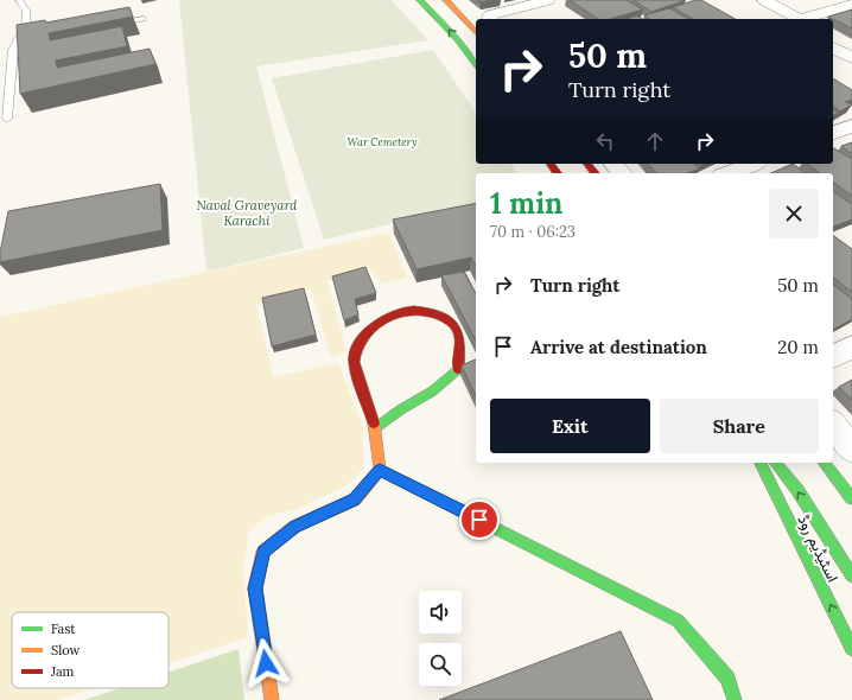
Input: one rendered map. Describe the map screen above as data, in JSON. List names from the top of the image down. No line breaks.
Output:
{"streets":{"street":["اسٹیڈیم روڈ"]},"parks":["War Cemetery","Naval Graveyard Karachi"],"legend":["Fast","Slow","Jam"],"page":{"turn":["50 m","Turn right"],"heading":["1 min","70 m · 06:23"],"list":[{"name":"Turn right","value":"50 m"},{"name":"Arrive at destination","value":"20 m"}],"buttons":["Exit","Share"]}}
